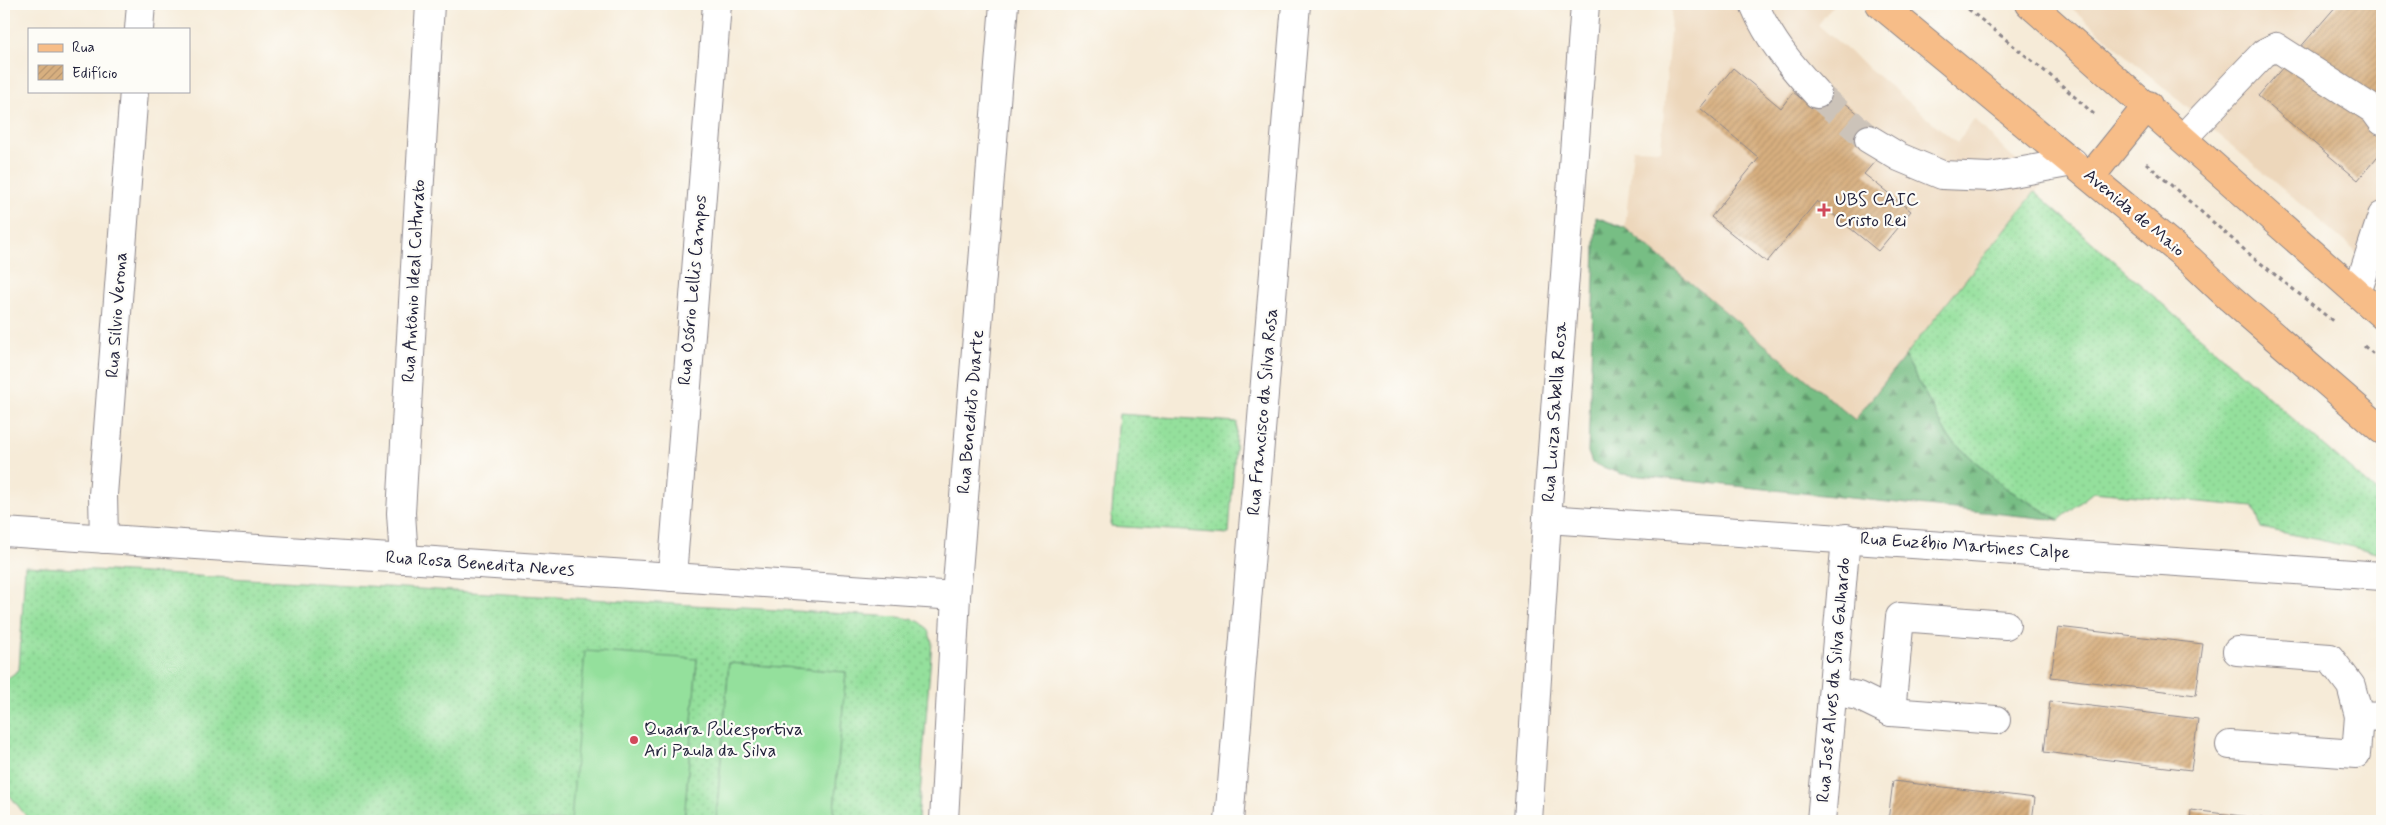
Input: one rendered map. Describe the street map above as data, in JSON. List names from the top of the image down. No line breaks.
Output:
{"streets":{"main road":["Avenida de Maio"],"street":["Rua Antônio Ideal Colturato","Rua Osório Lellis Campos","Rua Silvio Verona","Rua Benedicto Duarte","Rua Francisco da Silva Rosa","Rua Luiza Sabella Rosa","Rua Euzébio Martines Calpe","Rua Rosa Benedita Neves","Rua José Alves da Silva Galhardo"]},"crossings":[["Rua Antônio Ideal Colturato","Rua Rosa Benedita Neves"],["Rua Osório Lellis Campos","Rua Rosa Benedita Neves"],["Rua Silvio Verona","Rua Rosa Benedita Neves"],["Rua Benedicto Duarte","Rua Rosa Benedita Neves"],["Rua Luiza Sabella Rosa","Rua Euzébio Martines Calpe"],["Rua Euzébio Martines Calpe","Rua José Alves da Silva Galhardo"]],"places":{"health":["UBS CAIC Cristo Rei"],"other":["Quadra Poliesportiva Ari Paula da Silva"]},"legend":["Rua","Edifício"]}
